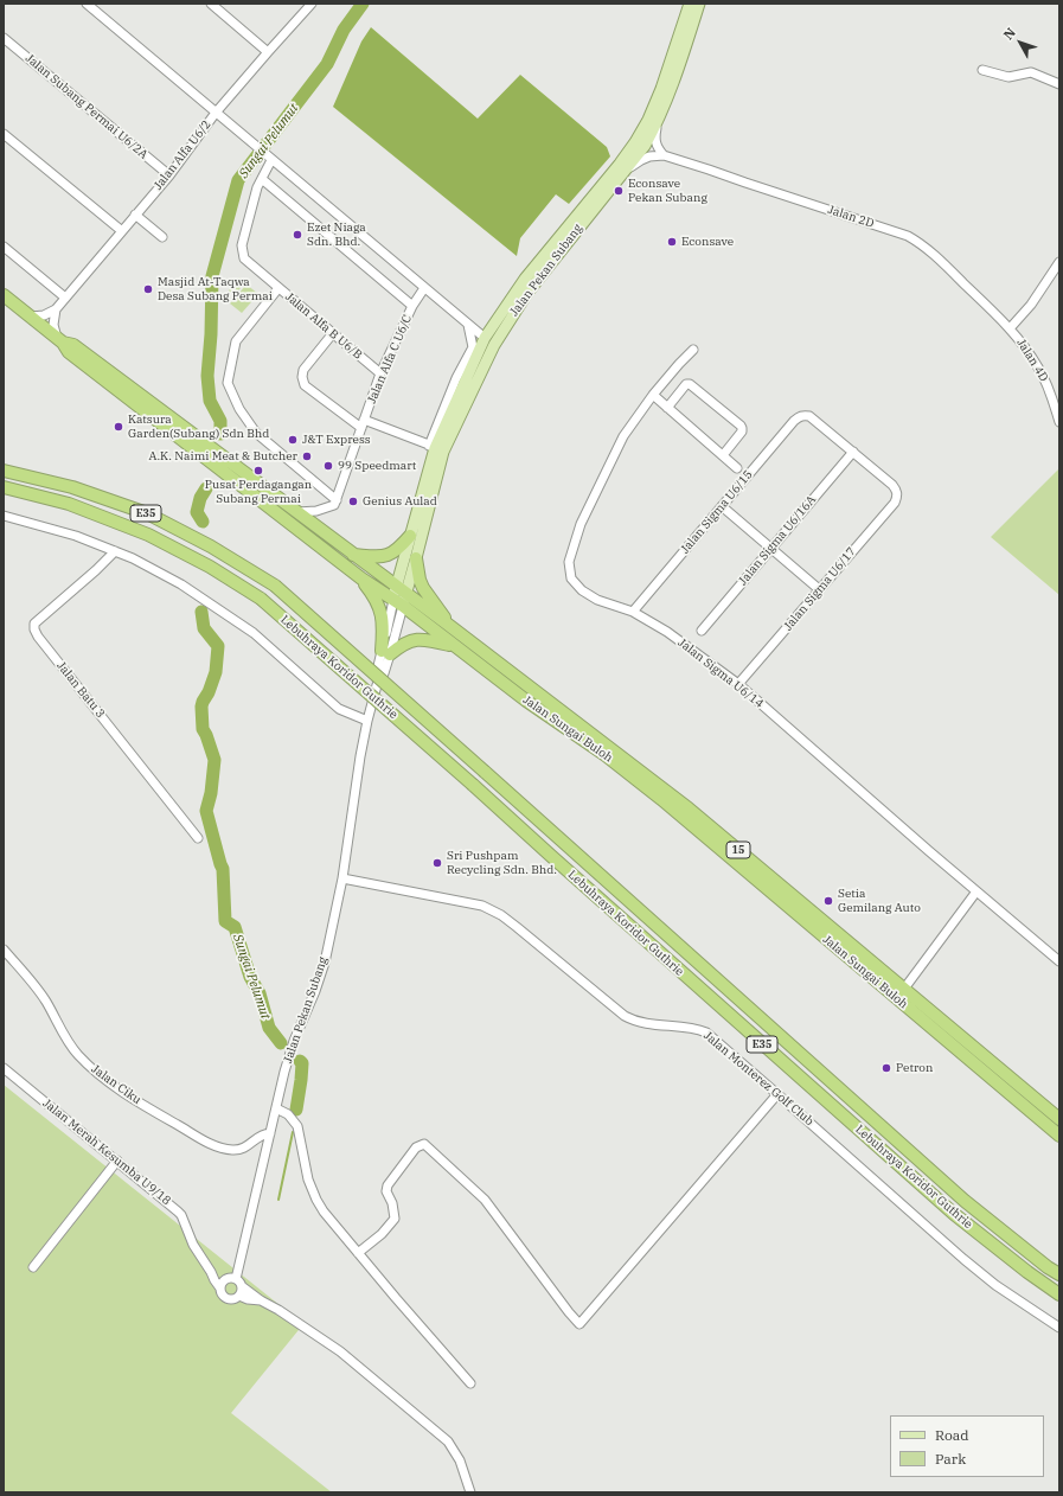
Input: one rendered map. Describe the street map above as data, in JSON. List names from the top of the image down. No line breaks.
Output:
{"streets":{"highway":["E35","Lebuhraya Koridor Guthrie","Jalan Sungai Buloh","15"],"main road":["Jalan Pekan Subang"],"street":["Jalan Subang Permai U6/2A","Jalan Alfa U6/2","Jalan 2D","Jalan Alfa B U6/B","Jalan Alfa C U6/C","Jalan 4D","Jalan Sigma U6/15","Jalan Sigma U6/16A","Jalan Sigma U6/17","Jalan Sigma U6/14","Jalan Batu 3","Jalan Monterez Golf Club","Jalan Ciku","Jalan Merah Kesumba U9/18"]},"crossings":[["Jalan Subang Permai U6/2A","Jalan Alfa U6/2"],["Jalan 2D","Jalan 4D"],["Jalan Pekan Subang","Jalan Sungai Buloh"],["Jalan Pekan Subang","Jalan Monterez Golf Club"],["Jalan Pekan Subang","Jalan Ciku"],["Jalan Pekan Subang","Jalan Merah Kesumba U9/18"],["Jalan Alfa B U6/B","Jalan Alfa C U6/C"],["Jalan Sigma U6/15","Jalan Sigma U6/16A"],["Jalan Sigma U6/15","Jalan Sigma U6/17"],["Jalan Sigma U6/15","Jalan Sigma U6/14"],["Jalan Sigma U6/16A","Jalan Sigma U6/17"],["Jalan Sigma U6/17","Jalan Sigma U6/14"]],"water":["Sungai Pelumut"],"places":["Econsave Pekan Subang","Ezet Niaga Sdn. Bhd.","Econsave","Masjid At-Taqwa Desa Subang Permai","Katsura Garden(Subang) Sdn Bhd","J&T Express","A.K. Naimi Meat & Butcher","99 Speedmart","Pusat Perdagangan Subang Permai","Genius Aulad","Sri Pushpam Recycling Sdn. Bhd.","Setia Gemilang Auto","Petron"],"legend":["Road","Park"],"north":"top left"}
